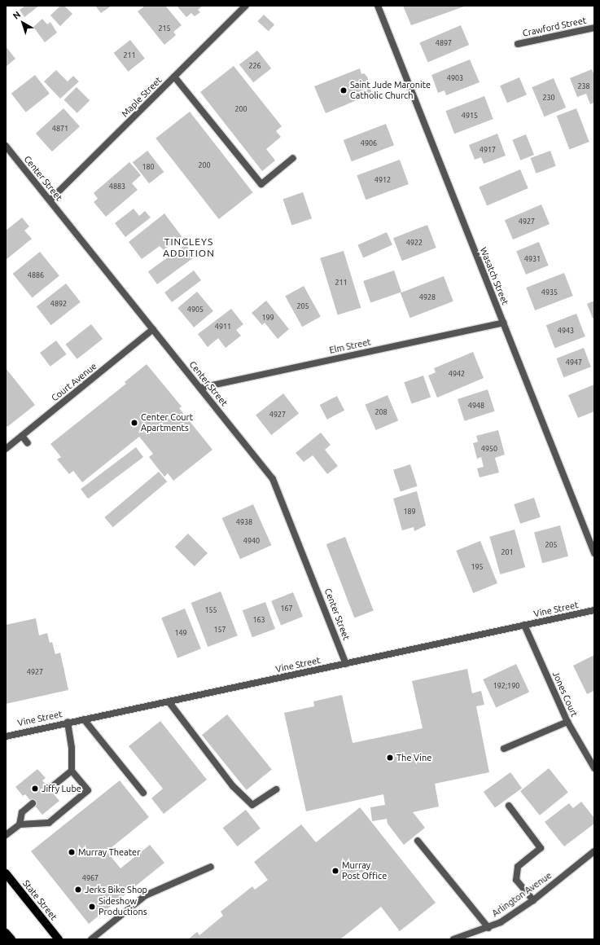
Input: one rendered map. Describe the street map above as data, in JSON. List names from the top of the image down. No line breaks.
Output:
{"streets":{"main road":["State Street"],"street":["Crawford Street","Maple Street","Center Street","Wasatch Street","Elm Street","Court Avenue","Vine Street","Jones Court","Arlington Avenue"]},"crossings":[["Maple Street","Center Street"],["Center Street","Elm Street"],["Center Street","Court Avenue"],["Center Street","Vine Street"],["Wasatch Street","Elm Street"],["Vine Street","Jones Court"]],"districts":["TINGLEYS ADDITION"],"places":["Saint Jude Maronite Catholic Church","Center Court Apartments","The Vine","Jiffy Lube","Murray Theater","Murray Post Office","Jerks Bike Shop","Sideshow Productions"],"house_numbers":["215","4897","211","226","4903","238","230","200","4915","4871","4906","4917","200","180","4912","4883","4927","4922","4931","4886","211","4935","4928","4892","205","4905","199","4911","4943","4947","4942","4948","208","4927","4950","189","4938","4940","205","201","195","167","155","163","157","149","4927","192;190","4967"],"north":"top left"}
